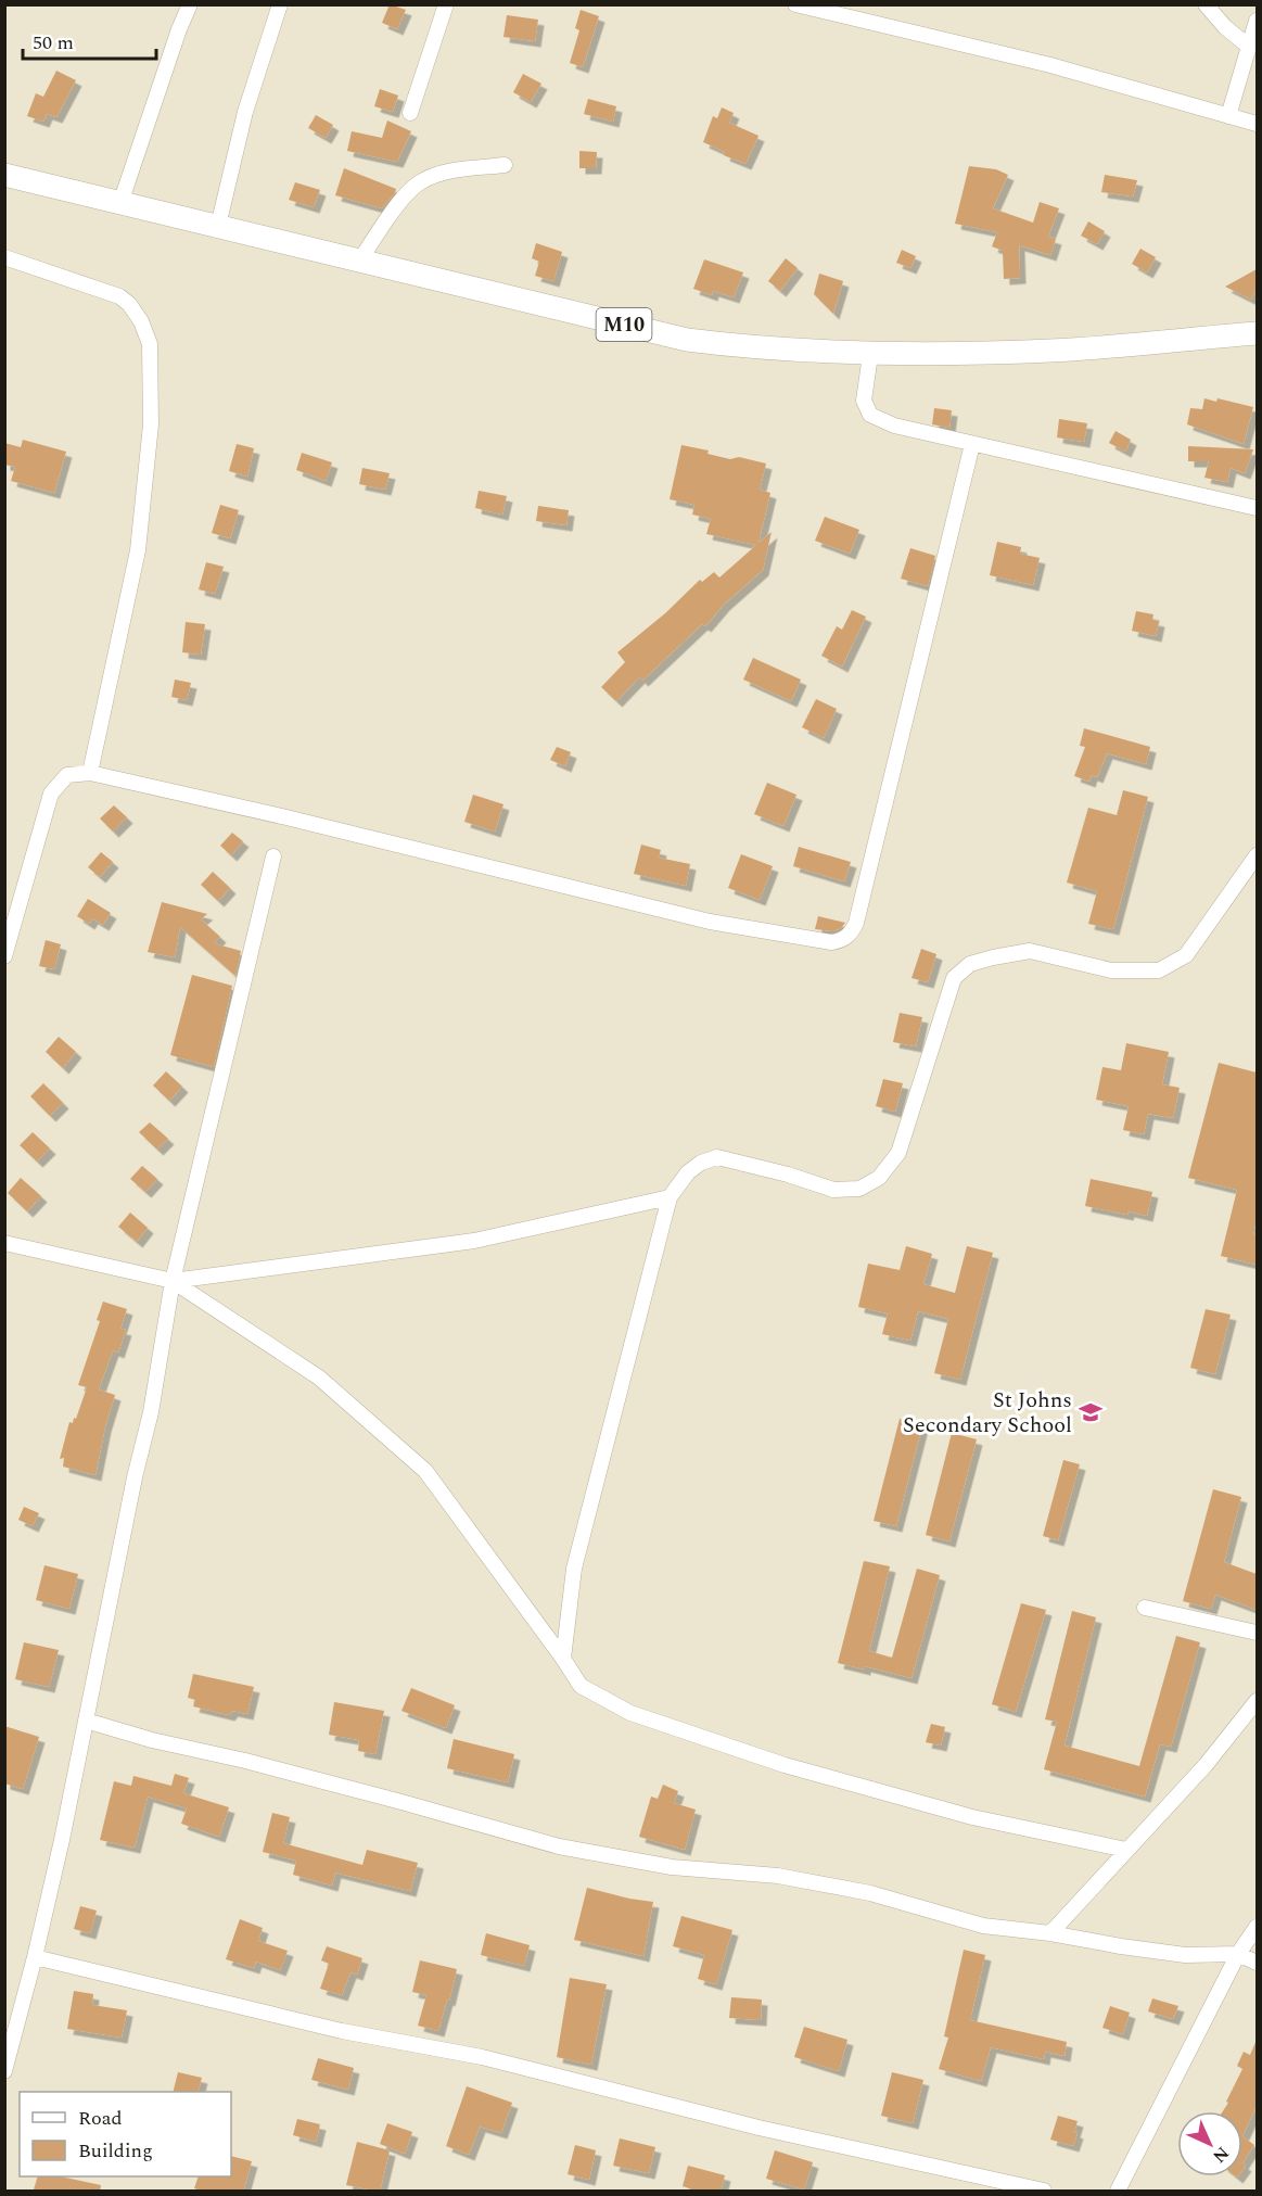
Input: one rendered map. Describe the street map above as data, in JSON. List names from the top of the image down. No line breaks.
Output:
{"streets":{"main road":["M10"]},"places":{"school or university":["St Johns Secondary School"]},"legend":["Road","Building"],"scale_bar":"50 m","north":"bottom right"}
